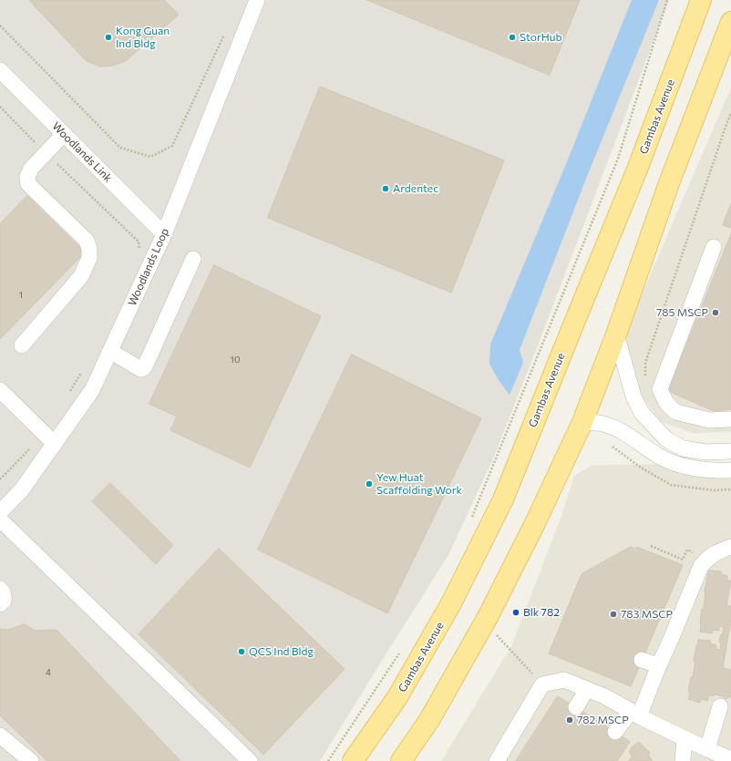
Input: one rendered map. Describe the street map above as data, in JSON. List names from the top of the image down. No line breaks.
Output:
{"streets":{"main road":["Gambas Avenue"],"street":["Woodlands Link","Woodlands Loop"]},"crossings":[["Woodlands Link","Woodlands Loop"]],"places":["Kong Guan Ind Bldg","StorHub","Ardentec","785 MSCP","Yew Huat Scaffolding Work","Blk 782","783 MSCP","QCS Ind Bldg","782 MSCP"],"house_numbers":["1","10","4"]}
